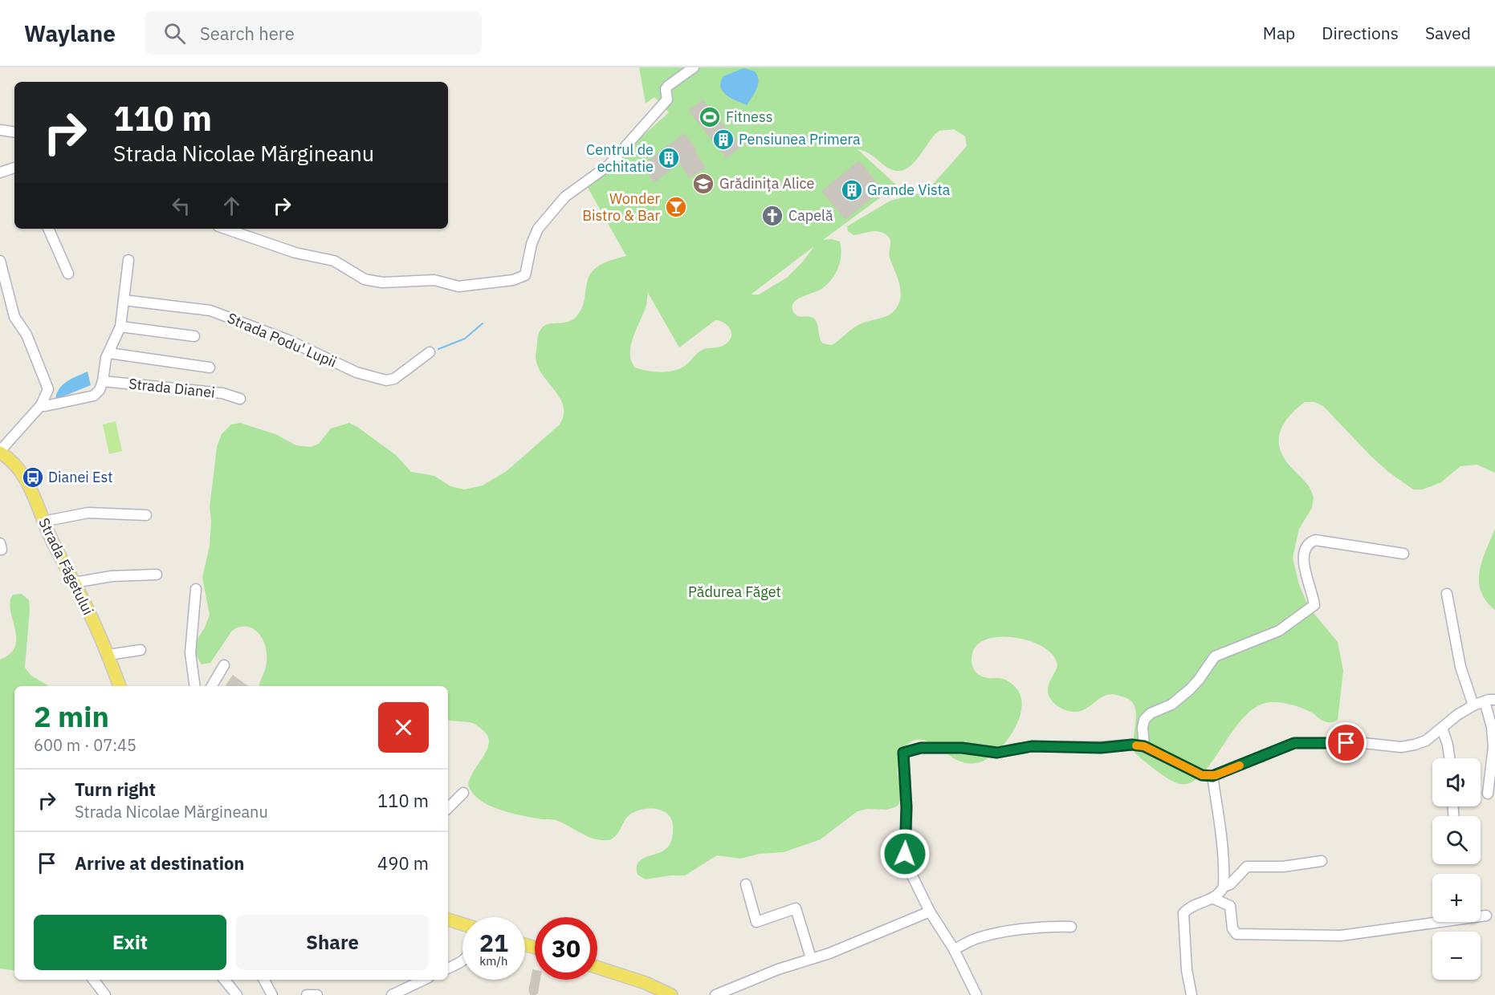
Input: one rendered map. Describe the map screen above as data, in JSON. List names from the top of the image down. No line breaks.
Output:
{"streets":{"main road":["Strada Făgetului"],"street":["Strada Podu' Lupii","Strada Dianei"]},"parks":["Pădurea Făget"],"places":{"sports":["Fitness"],"building":["Pensiunea Primera","Centrul de echitatie","Grande Vista"],"school or university":["Grădinița Alice"],"bar":["Wonder Bistro & Bar"],"church":["Capelă"],"bus stop":["Dianei Est"]},"page":{"header":"Waylane","search":"Search here","nav":["Map","Directions","Saved"],"turn":["110 m","Strada Nicolae Mărgineanu"],"heading":["2 min","600 m · 07:45"],"map_buttons":["+","−"],"list":[{"name":"Turn right","note":"Strada Nicolae Mărgineanu","value":"110 m"},{"name":"Arrive at destination","value":"490 m"}],"buttons":["Exit","Share"],"speed":"21 km/h","limit":"30"}}
